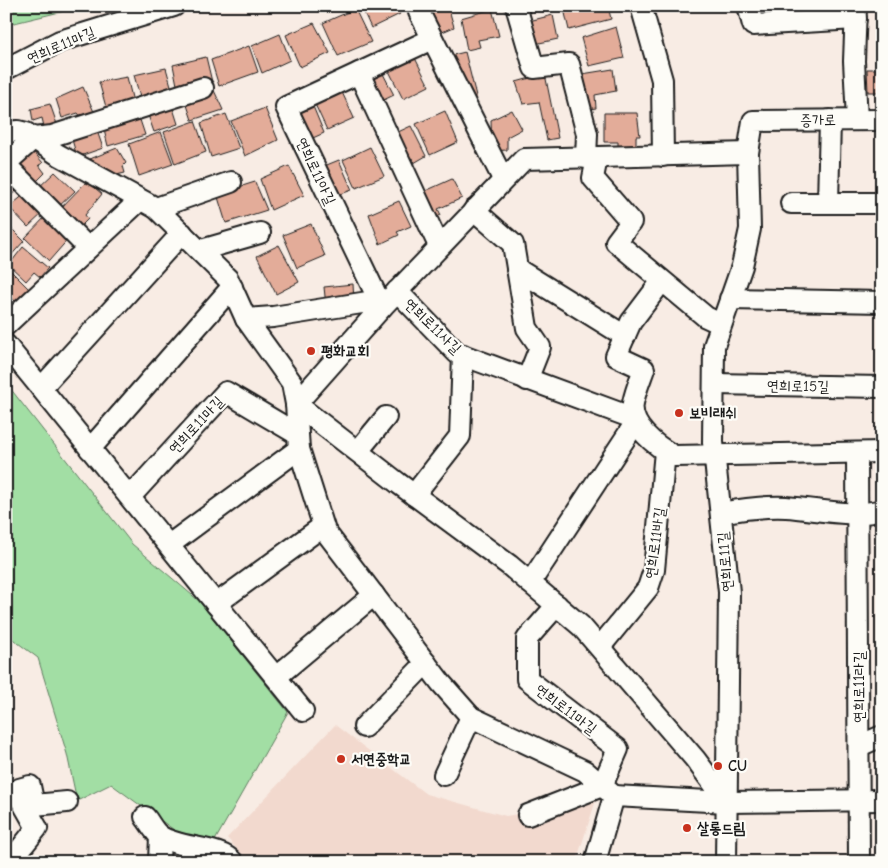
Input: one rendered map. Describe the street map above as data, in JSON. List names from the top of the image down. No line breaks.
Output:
{"streets":{"street":["연희로11마길","증가로","연희로11아길","연희로11사길","연희로15길","연희로11바길","연희로11길","연희로11라길"]},"crossings":[["증가로","연희로11길"],["연희로15길","연희로11길"]],"places":["평화교회","보비래쉬","서연중학교","CU","살롱드림"]}
